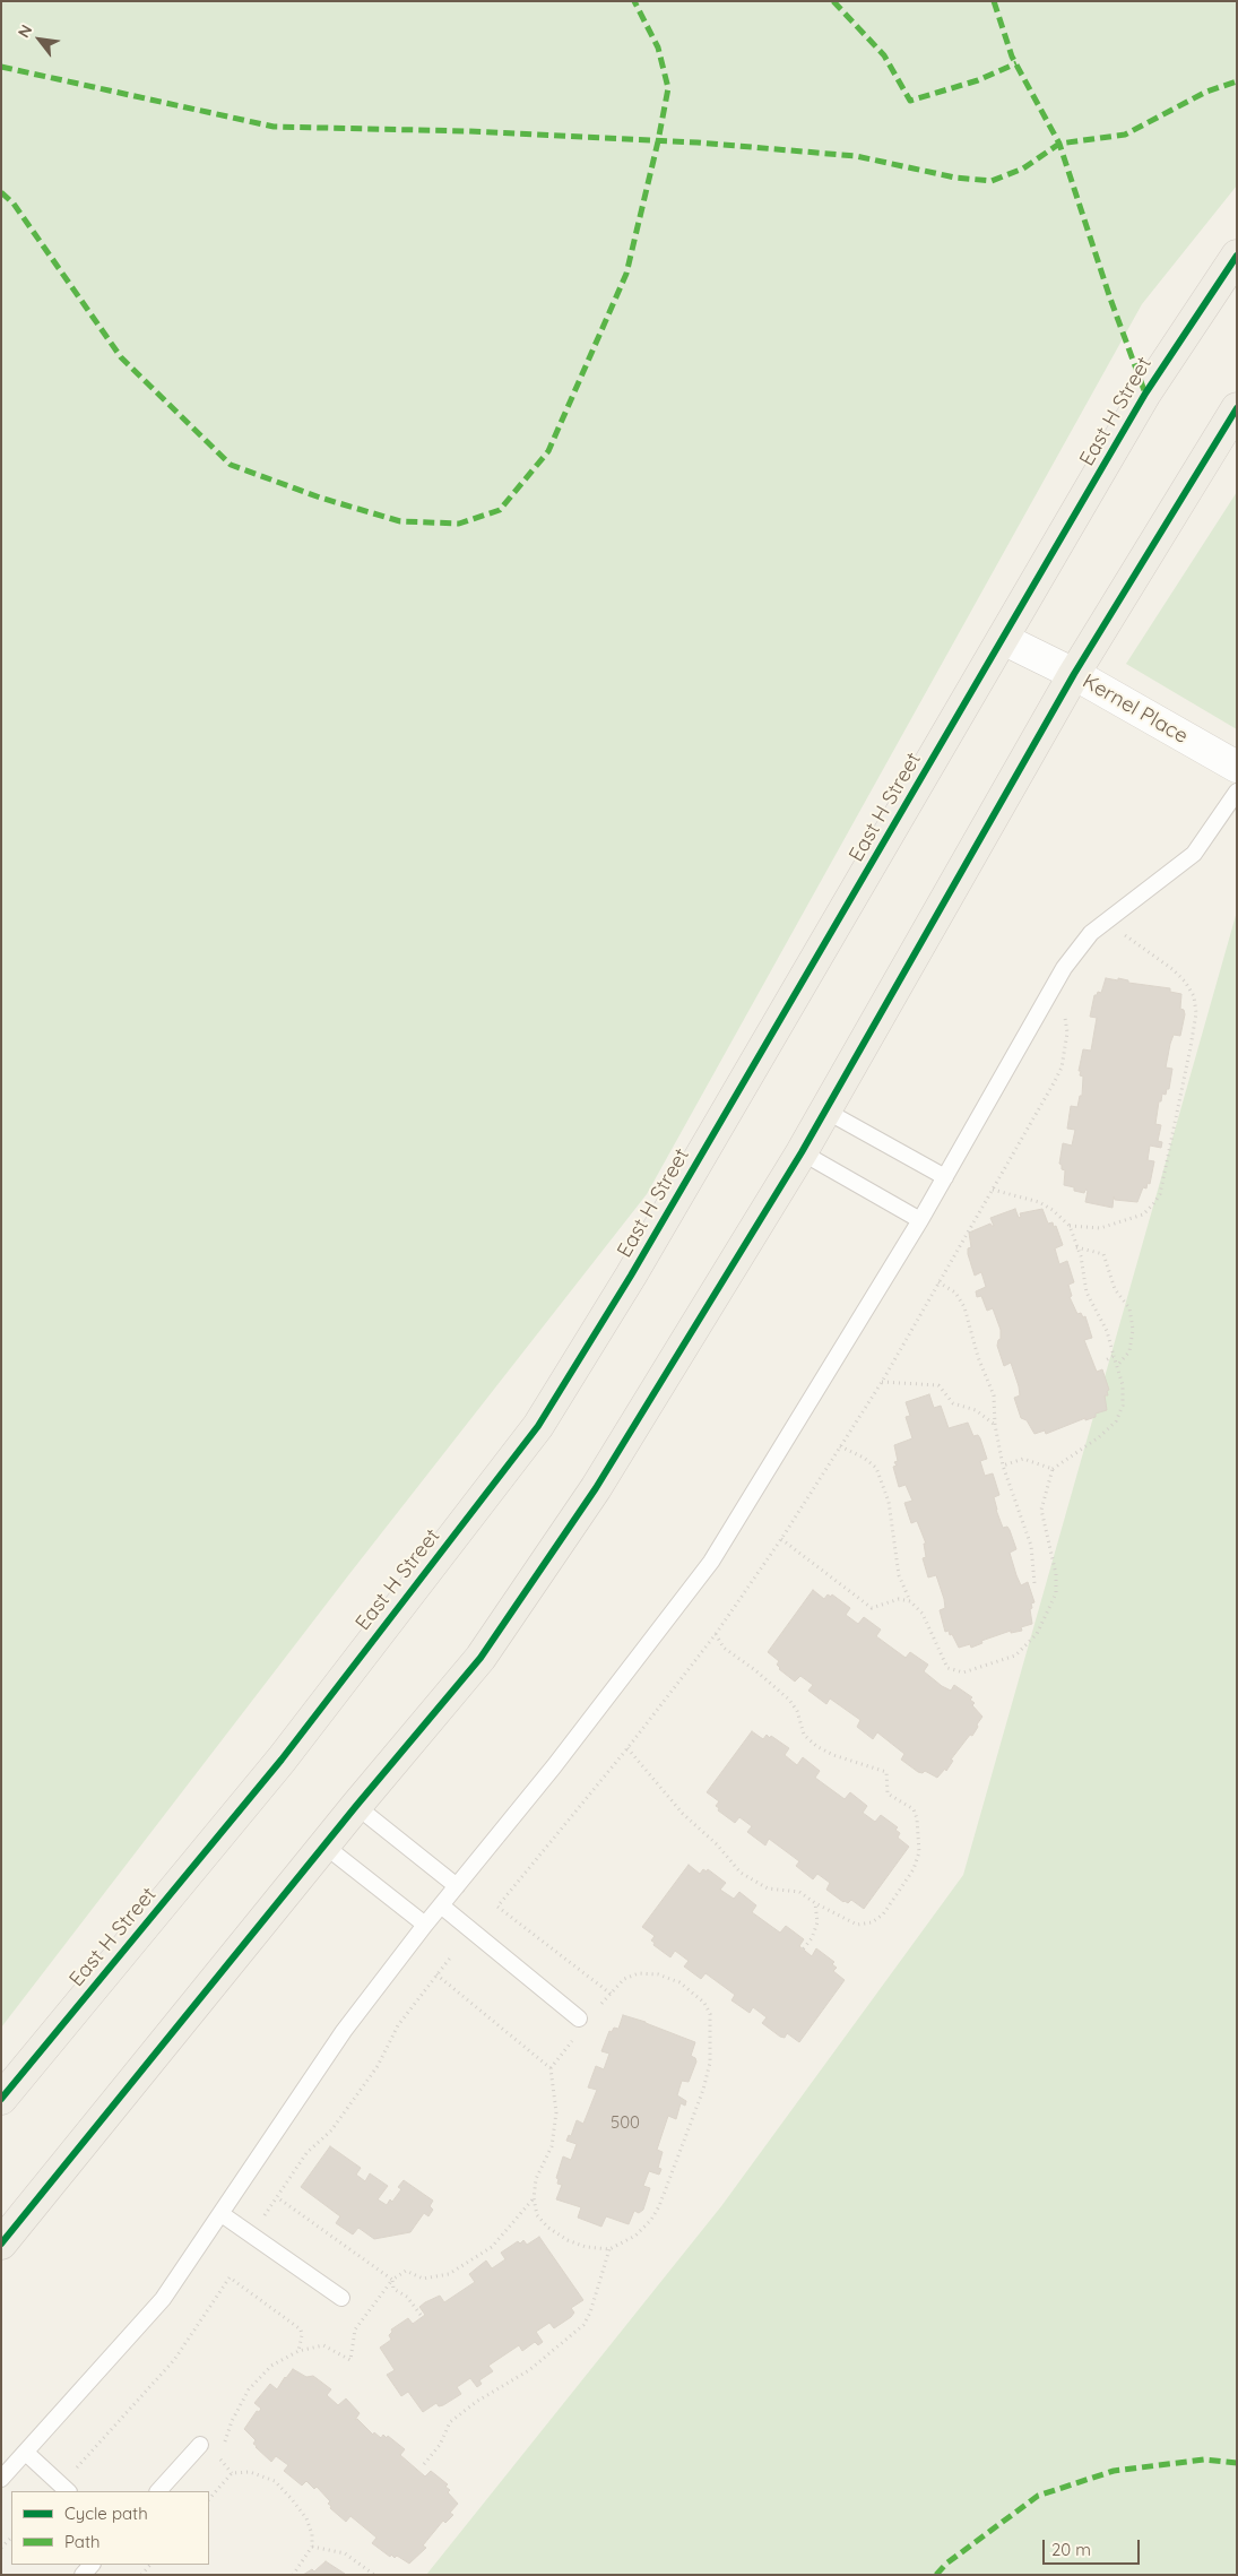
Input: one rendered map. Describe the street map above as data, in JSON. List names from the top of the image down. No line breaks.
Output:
{"streets":{"main road":["East H Street"],"street":["Kernel Place"]},"crossings":[["East H Street","Kernel Place"]],"house_numbers":["500"],"legend":["Cycle path","Path"],"scale_bar":"20 m","north":"top left"}
